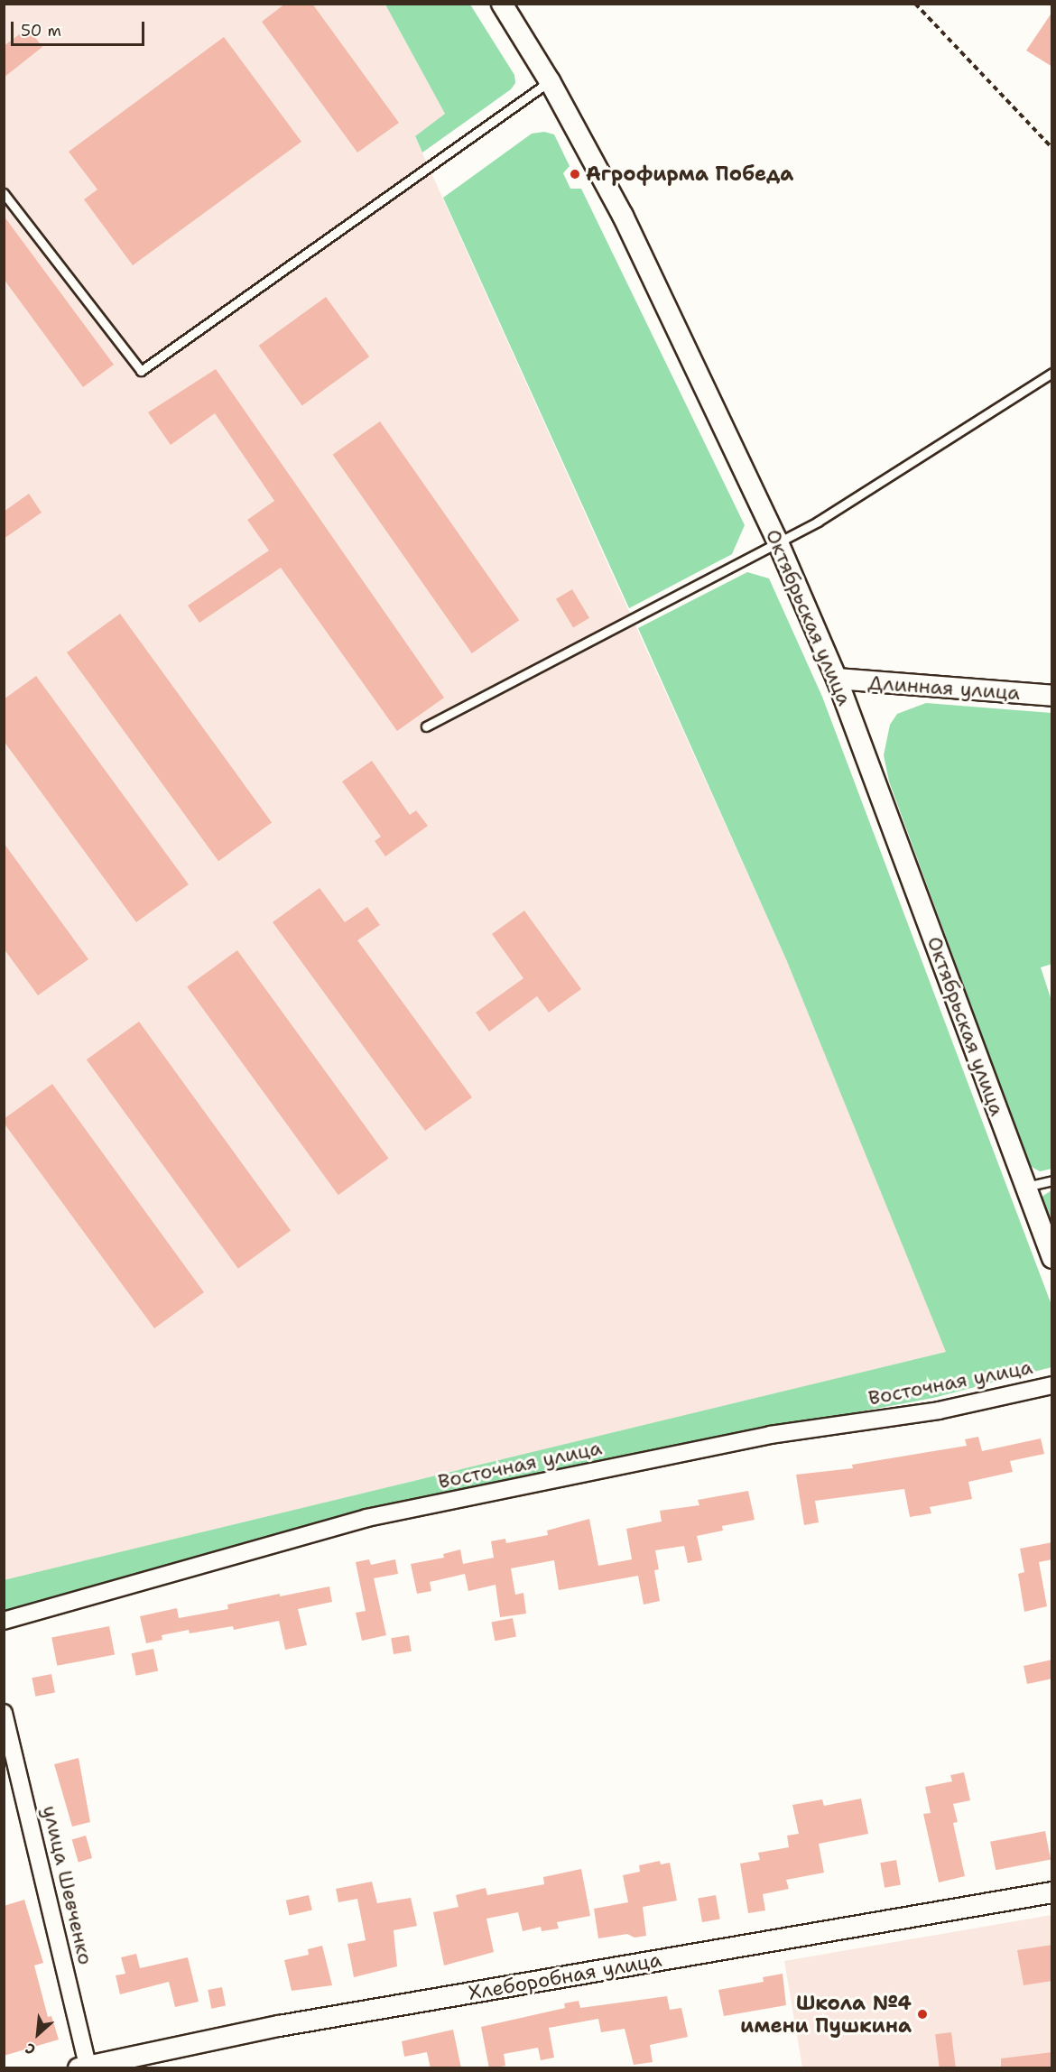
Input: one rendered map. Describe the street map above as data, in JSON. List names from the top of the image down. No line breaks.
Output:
{"streets":{"street":["Октябрьская улица","Длинная улица","Восточная улица","улица Шевченко","Хлеборобная улица"]},"crossings":[["Октябрьская улица","Длинная улица"],["улица Шевченко","Хлеборобная улица"]],"places":["Агрофирма Победа","Школа №4 имени Пушкина"],"scale_bar":"50 m","north":"bottom left"}
